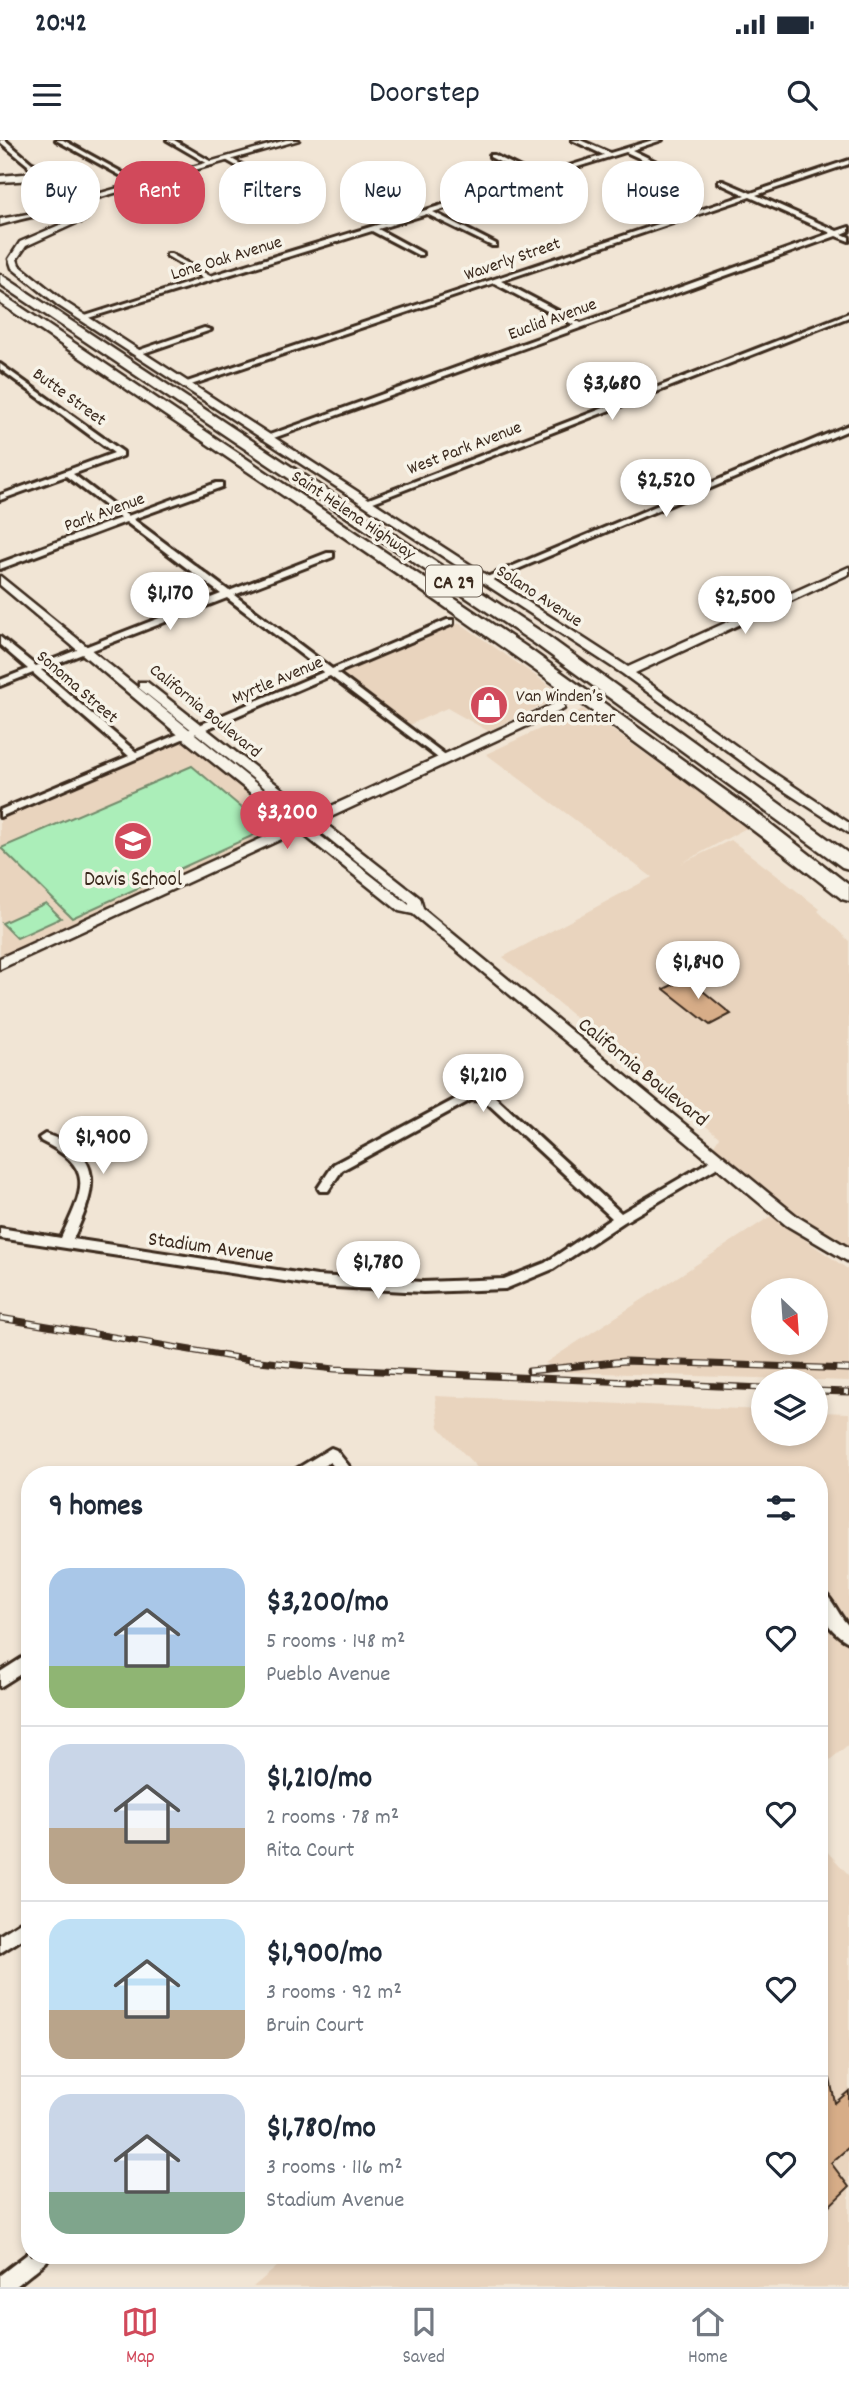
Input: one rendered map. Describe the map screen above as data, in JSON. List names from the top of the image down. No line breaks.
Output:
{"streets":{"highway":["Saint Helena Highway","CA 29"],"street":["Lone Oak Avenue","Waverly Street","Euclid Avenue","Butte Street","West Park Avenue","Park Avenue","Solano Avenue","Myrtle Avenue","Sonoma Street","California Boulevard","Stadium Avenue"]},"crossings":[["Lone Oak Avenue","Solano Avenue"],["Waverly Street","Solano Avenue"],["Euclid Avenue","Solano Avenue"],["West Park Avenue","Solano Avenue"],["Park Avenue","California Boulevard"],["Myrtle Avenue","Sonoma Street"],["Myrtle Avenue","California Boulevard"],["California Boulevard","Stadium Avenue"]],"places":{"shop":["Van Winden’s Garden Center"],"school or university":["Davis School"]},"north":"bottom right","page":{"status":"20:42","header":"Doorstep","chip":["Buy","Rent","Filters","New","Apartment","House"],"price":["$3,680","$2,520","$1,170","$2,500","$3,200","$1,840","$1,210","$1,900","$1,780"],"heading":"9 homes","list":[{"name":"$3,200/mo","note":"5 rooms · 148 m² · Pueblo Avenue"},{"name":"$1,210/mo","note":"2 rooms · 78 m² · Rita Court"},{"name":"$1,900/mo","note":"3 rooms · 92 m² · Bruin Court"},{"name":"$1,780/mo","note":"3 rooms · 116 m² · Stadium Avenue"}],"tabs":["Map","Saved","Home"]}}
